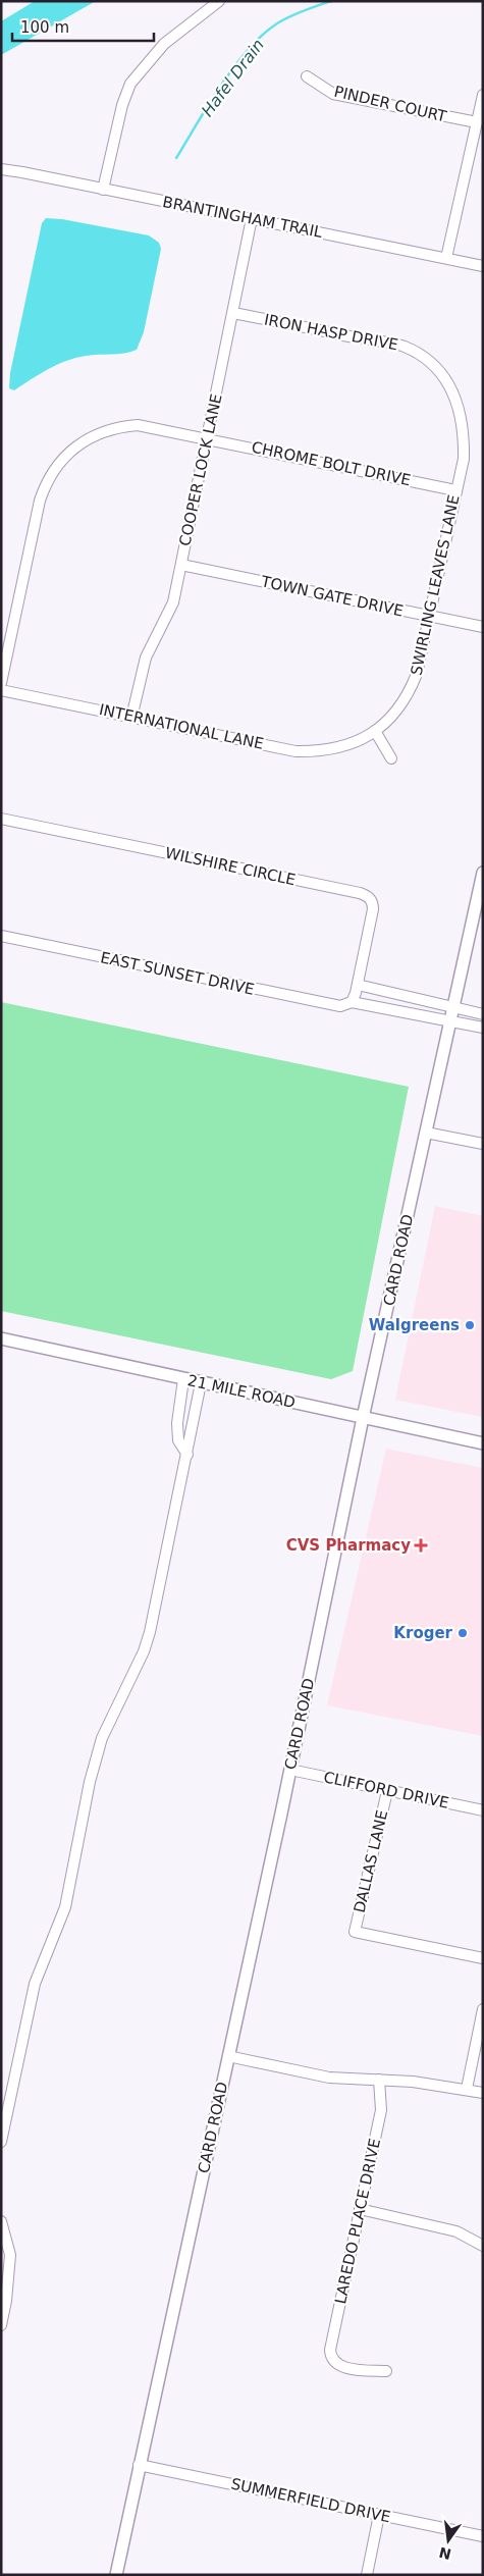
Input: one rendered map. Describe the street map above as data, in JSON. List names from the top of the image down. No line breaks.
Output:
{"streets":{"street":["PINDER COURT","BRANTINGHAM TRAIL","IRON HASP DRIVE","CHROME BOLT DRIVE","COOPER LOCK LANE","SWIRLING LEAVES LANE","TOWN GATE DRIVE","INTERNATIONAL LANE","WILSHIRE CIRCLE","EAST SUNSET DRIVE","CARD ROAD","21 MILE ROAD","CLIFFORD DRIVE","DALLAS LANE","LAREDO PLACE DRIVE","SUMMERFIELD DRIVE"]},"crossings":[["BRANTINGHAM TRAIL","COOPER LOCK LANE"],["IRON HASP DRIVE","COOPER LOCK LANE"],["IRON HASP DRIVE","SWIRLING LEAVES LANE"],["CHROME BOLT DRIVE","COOPER LOCK LANE"],["CHROME BOLT DRIVE","SWIRLING LEAVES LANE"],["COOPER LOCK LANE","TOWN GATE DRIVE"],["COOPER LOCK LANE","INTERNATIONAL LANE"],["SWIRLING LEAVES LANE","TOWN GATE DRIVE"],["SWIRLING LEAVES LANE","INTERNATIONAL LANE"],["EAST SUNSET DRIVE","CARD ROAD"],["CARD ROAD","21 MILE ROAD"],["CARD ROAD","CLIFFORD DRIVE"],["CARD ROAD","SUMMERFIELD DRIVE"],["CLIFFORD DRIVE","DALLAS LANE"]],"water":["Hafel Drain"],"places":{"other":["Walgreens","Kroger"],"health":["CVS Pharmacy"]},"scale_bar":"100 m","north":"bottom"}
